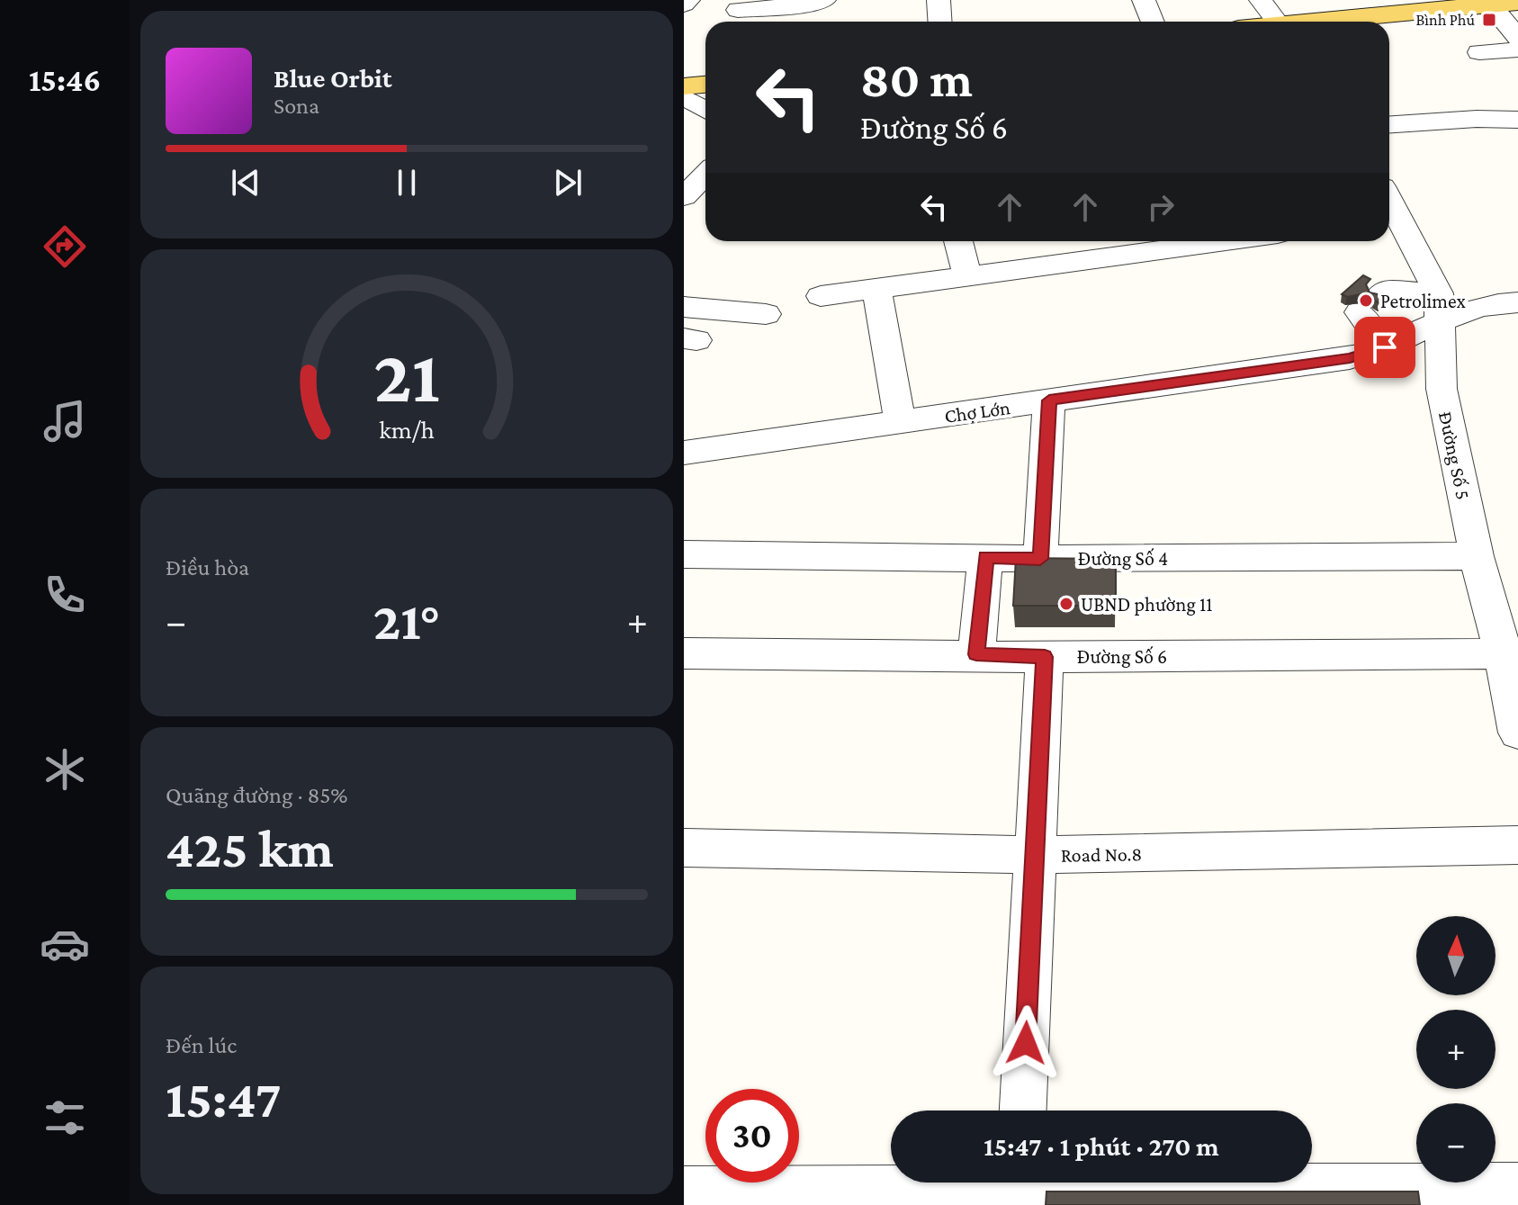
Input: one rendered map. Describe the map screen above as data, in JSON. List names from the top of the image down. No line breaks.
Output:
{"streets":{"street":["Chợ Lớn","Đường Số 5","Đường Số 4","Đường Số 6","Road No.8"]},"crossings":[["Chợ Lớn","Đường Số 5"],["Đường Số 5","Đường Số 4"],["Đường Số 5","Đường Số 6"]],"places":{"transit":["Bình Phú"],"other":["Petrolimex","UBND phường 11"]},"north":"top","page":{"tabs":"15:46","turn":["80 m","Đường Số 6"],"song":["Blue Orbit","Sona"],"tile":["Điều hòa",["Quãng đường · 85%","425 km"],["Đến lúc","15:47"]],"heat":["−","21°","+"],"map_buttons":["+","−"],"limit":"30","trip":"15:47 · 1 phút · 270 m","gauge":["21","km/h"]}}
